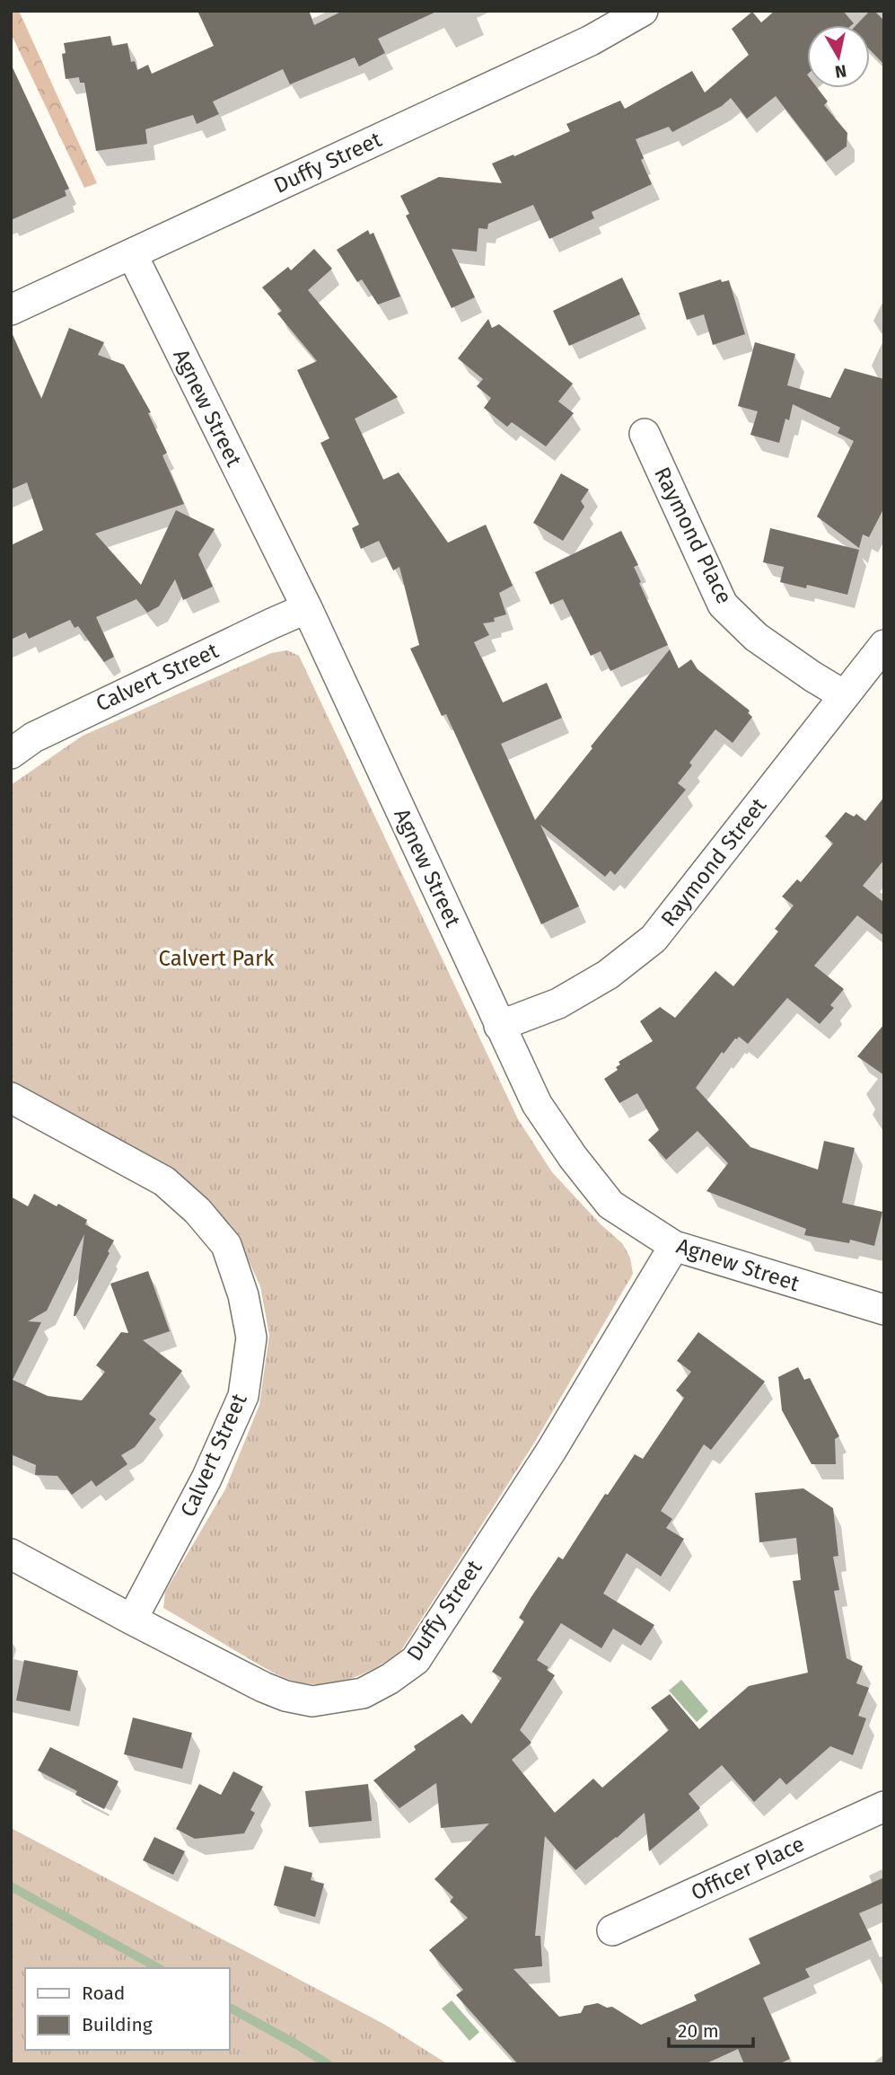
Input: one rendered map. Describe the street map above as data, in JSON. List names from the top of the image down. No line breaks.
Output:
{"streets":{"street":["Duffy Street","Agnew Street","Raymond Place","Calvert Street","Raymond Street","Officer Place"]},"crossings":[["Duffy Street","Agnew Street"],["Duffy Street","Calvert Street"],["Agnew Street","Calvert Street"],["Agnew Street","Raymond Street"],["Raymond Place","Raymond Street"]],"parks":["Calvert Park"],"legend":["Road","Building"],"scale_bar":"20 m","north":"bottom"}
